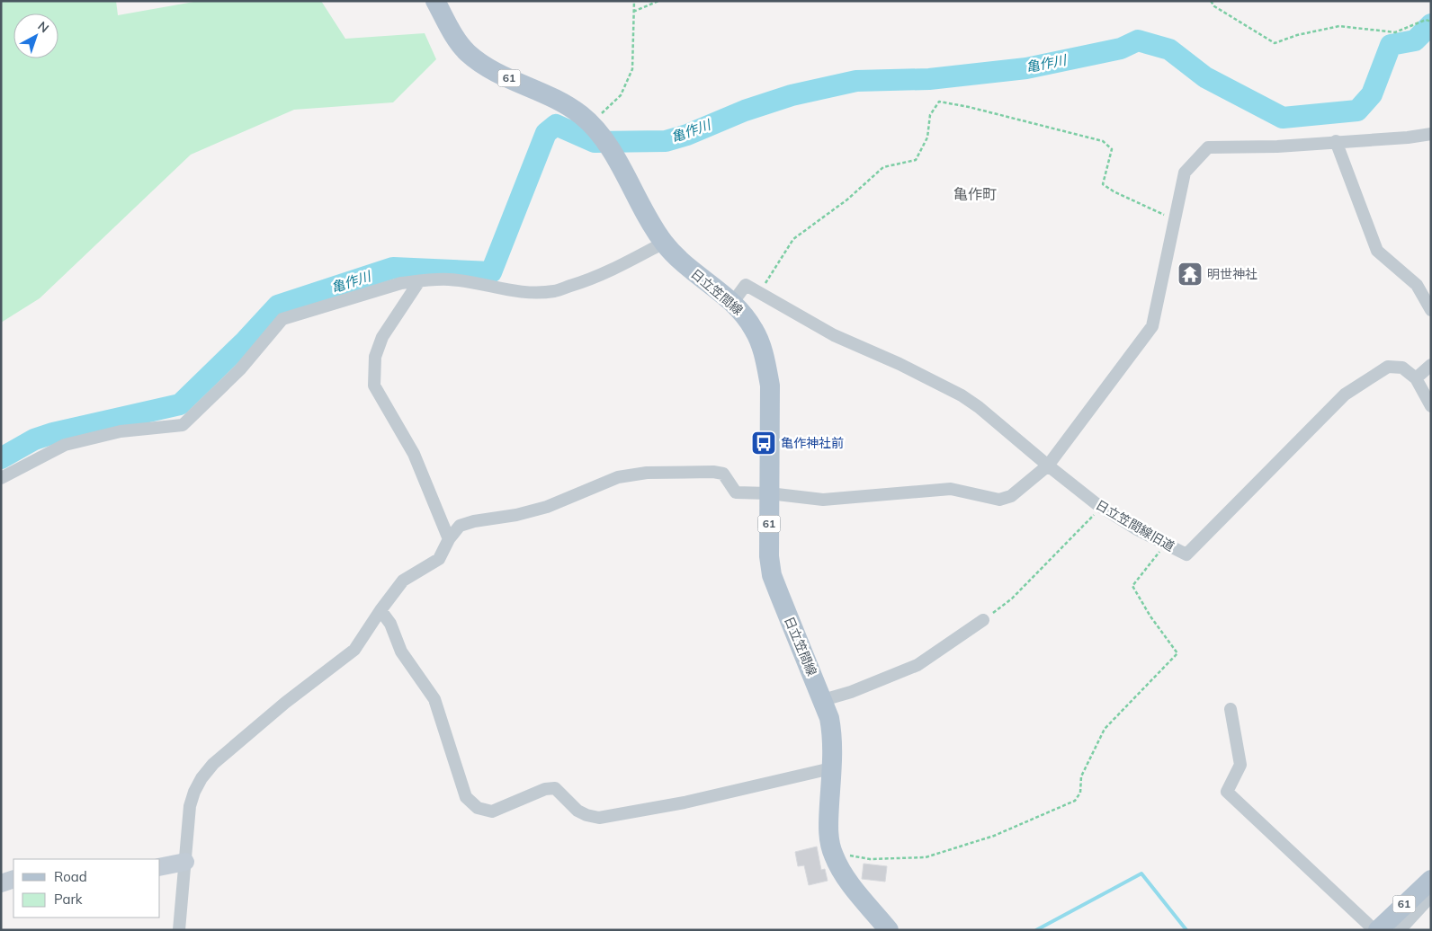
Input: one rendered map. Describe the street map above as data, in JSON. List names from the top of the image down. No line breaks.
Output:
{"streets":{"main road":["61","日立笠間線"],"street":["日立笠間線旧道"]},"districts":["亀作町"],"water":["亀作川"],"places":{"temple":["明世神社"],"bus stop":["亀作神社前"]},"legend":["Road","Park"],"north":"top right"}
